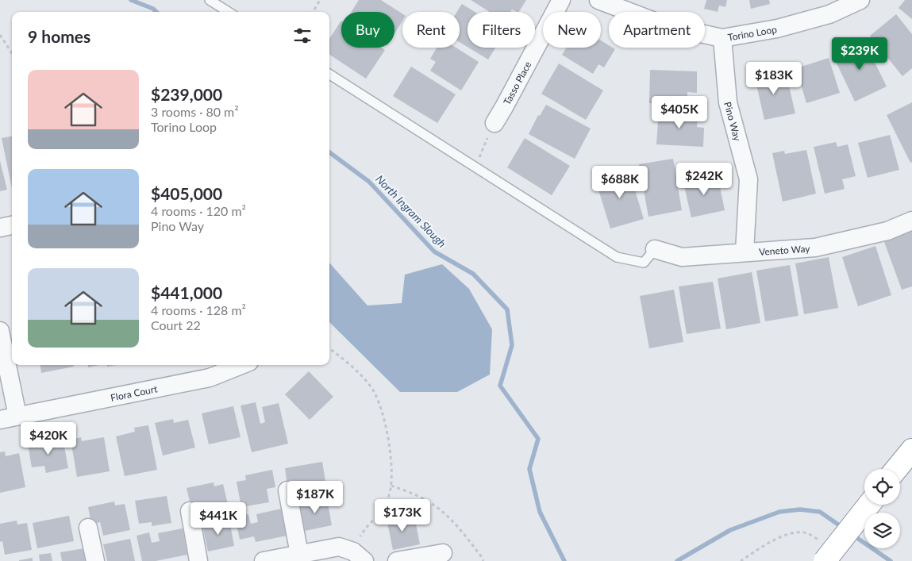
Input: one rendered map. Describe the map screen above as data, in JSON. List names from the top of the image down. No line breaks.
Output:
{"streets":{"street":["Torino Loop","Tasso Place","Pino Way","Veneto Way","Flora Court"]},"crossings":[["Torino Loop","Pino Way"],["Pino Way","Veneto Way"]],"water":["North Ingram Slough"],"page":{"chip":["Buy","Rent","Filters","New","Apartment"],"heading":"9 homes","price":["$239K","$183K","$405K","$242K","$688K","$420K","$187K","$173K","$441K"],"list":[{"name":"$239,000","note":"3 rooms · 80 m² · Torino Loop"},{"name":"$405,000","note":"4 rooms · 120 m² · Pino Way"},{"name":"$441,000","note":"4 rooms · 128 m² · Court 22"}]}}
